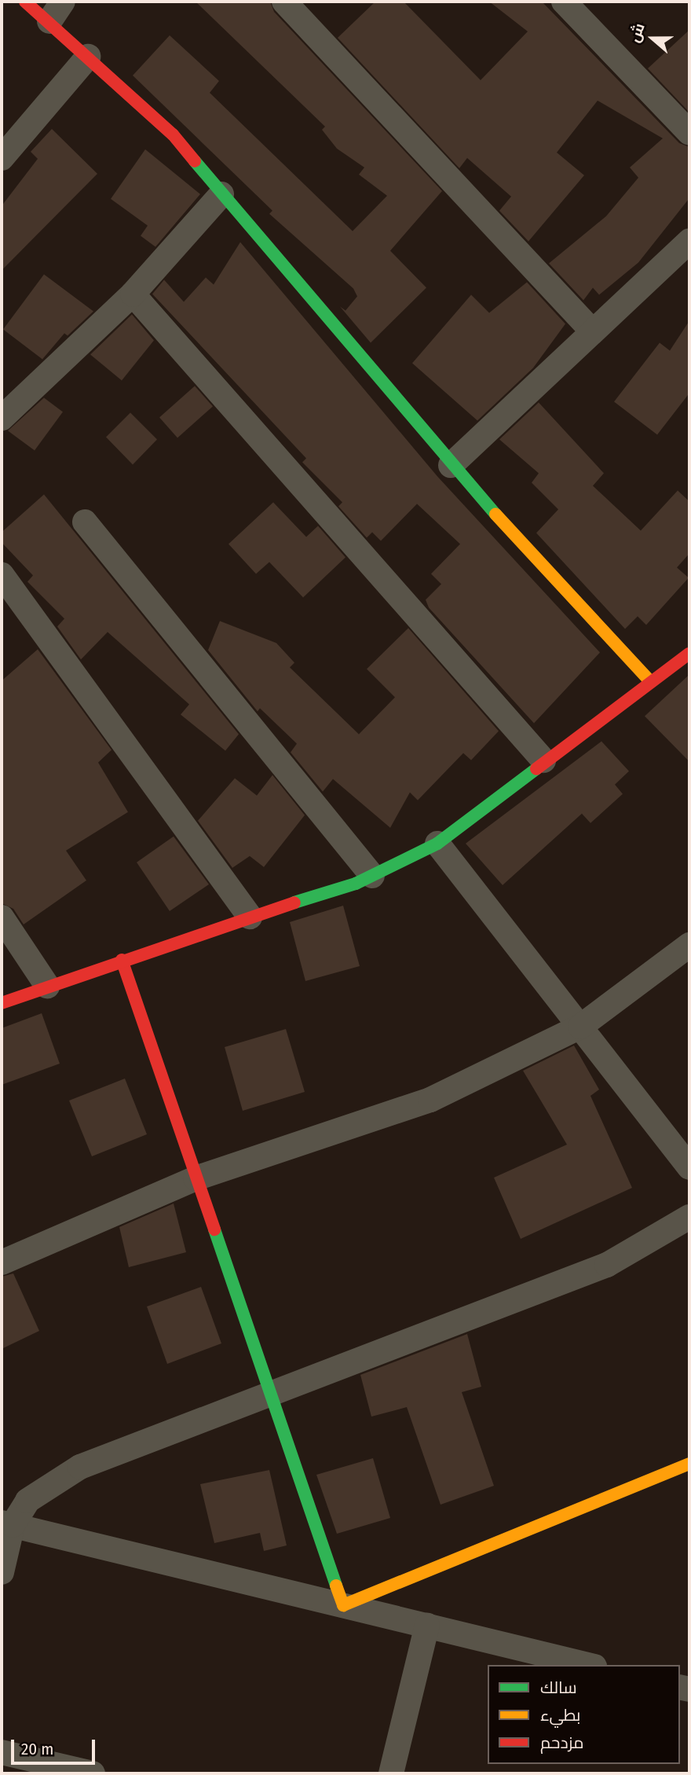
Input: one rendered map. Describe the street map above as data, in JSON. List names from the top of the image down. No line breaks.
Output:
{"legend":["سالك","بطيء","مزدحم"],"scale_bar":"20 m","north":"left"}
